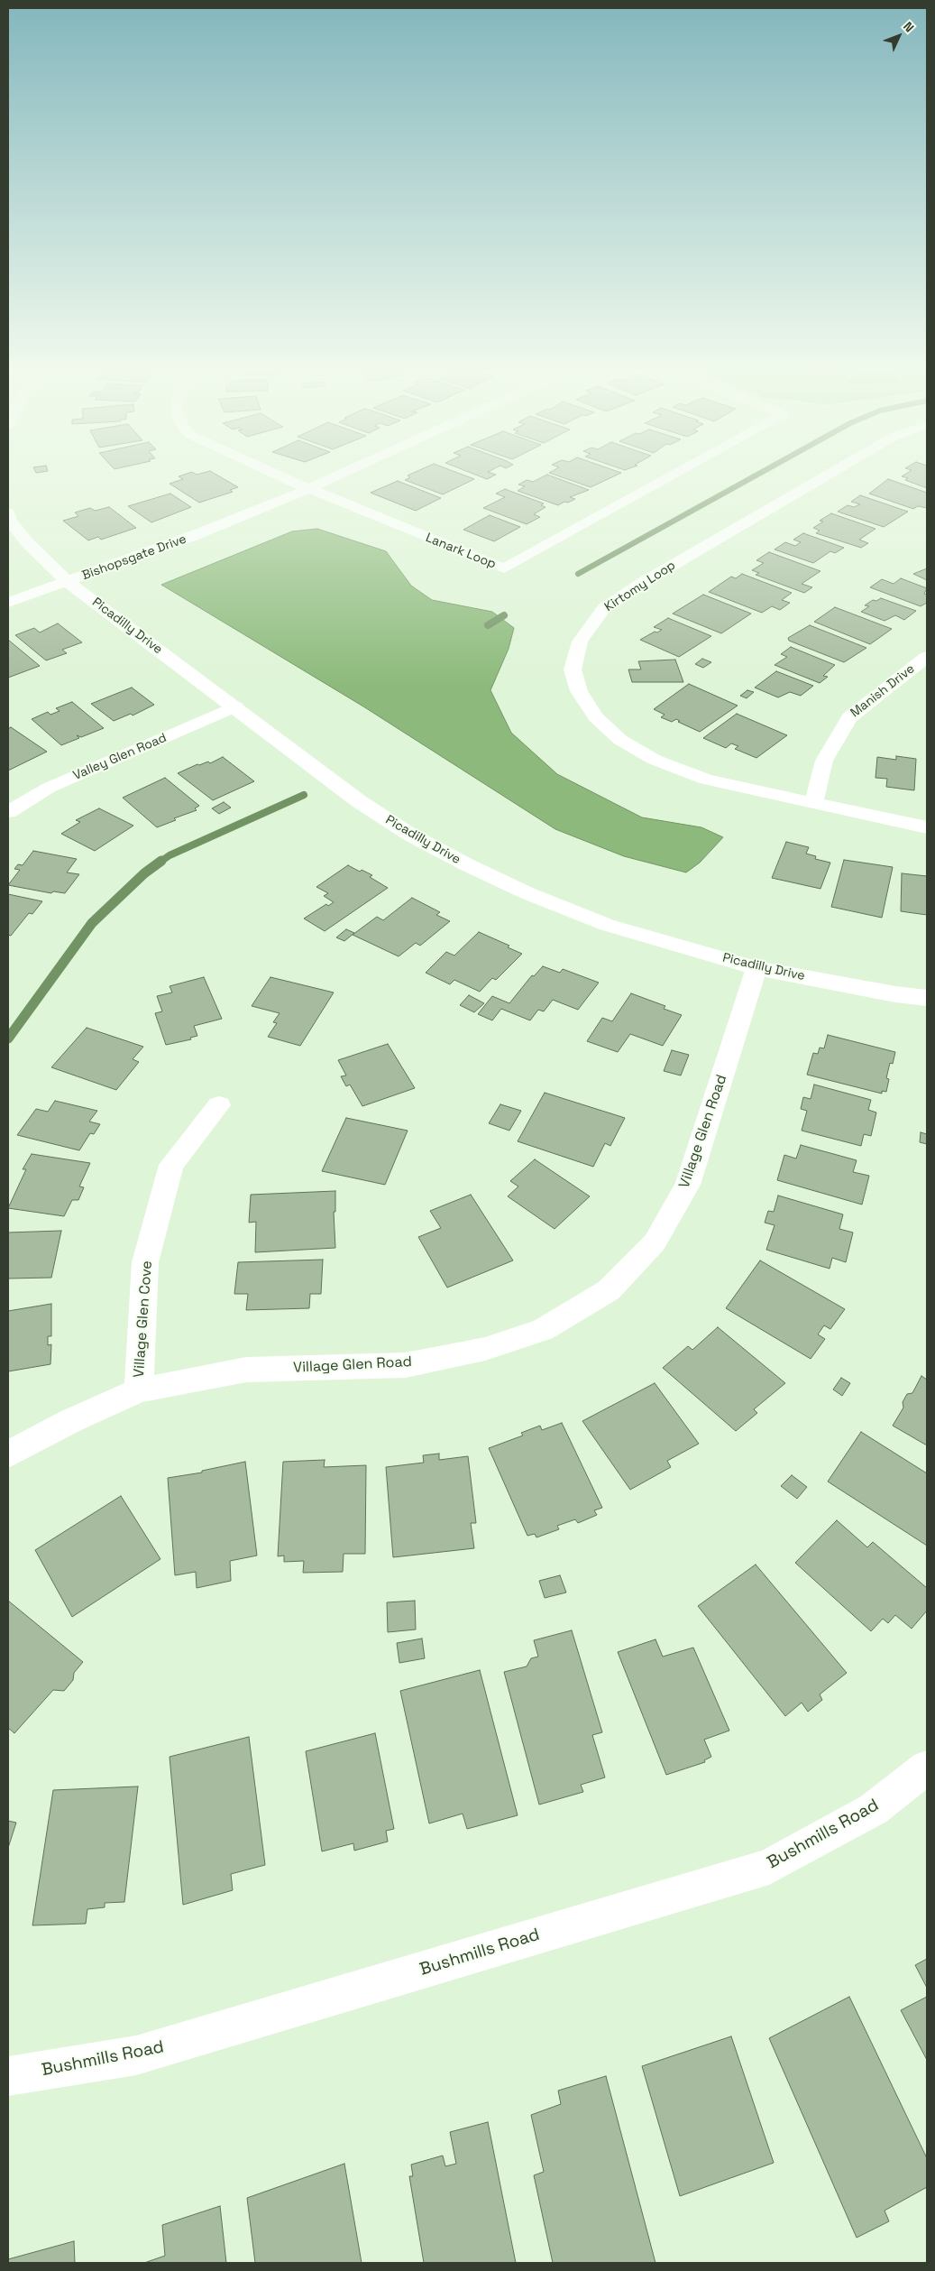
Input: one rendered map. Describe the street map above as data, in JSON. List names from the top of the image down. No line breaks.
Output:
{"streets":{"street":["Lanark Loop","Bishopsgate Drive","Kirtomy Loop","Picadilly Drive","Manish Drive","Valley Glen Road","Village Glen Road","Village Glen Cove","Bushmills Road"]},"crossings":[["Lanark Loop","Bishopsgate Drive"],["Bishopsgate Drive","Picadilly Drive"],["Kirtomy Loop","Manish Drive"],["Picadilly Drive","Valley Glen Road"],["Picadilly Drive","Village Glen Road"],["Village Glen Road","Village Glen Cove"]],"north":"top right"}
